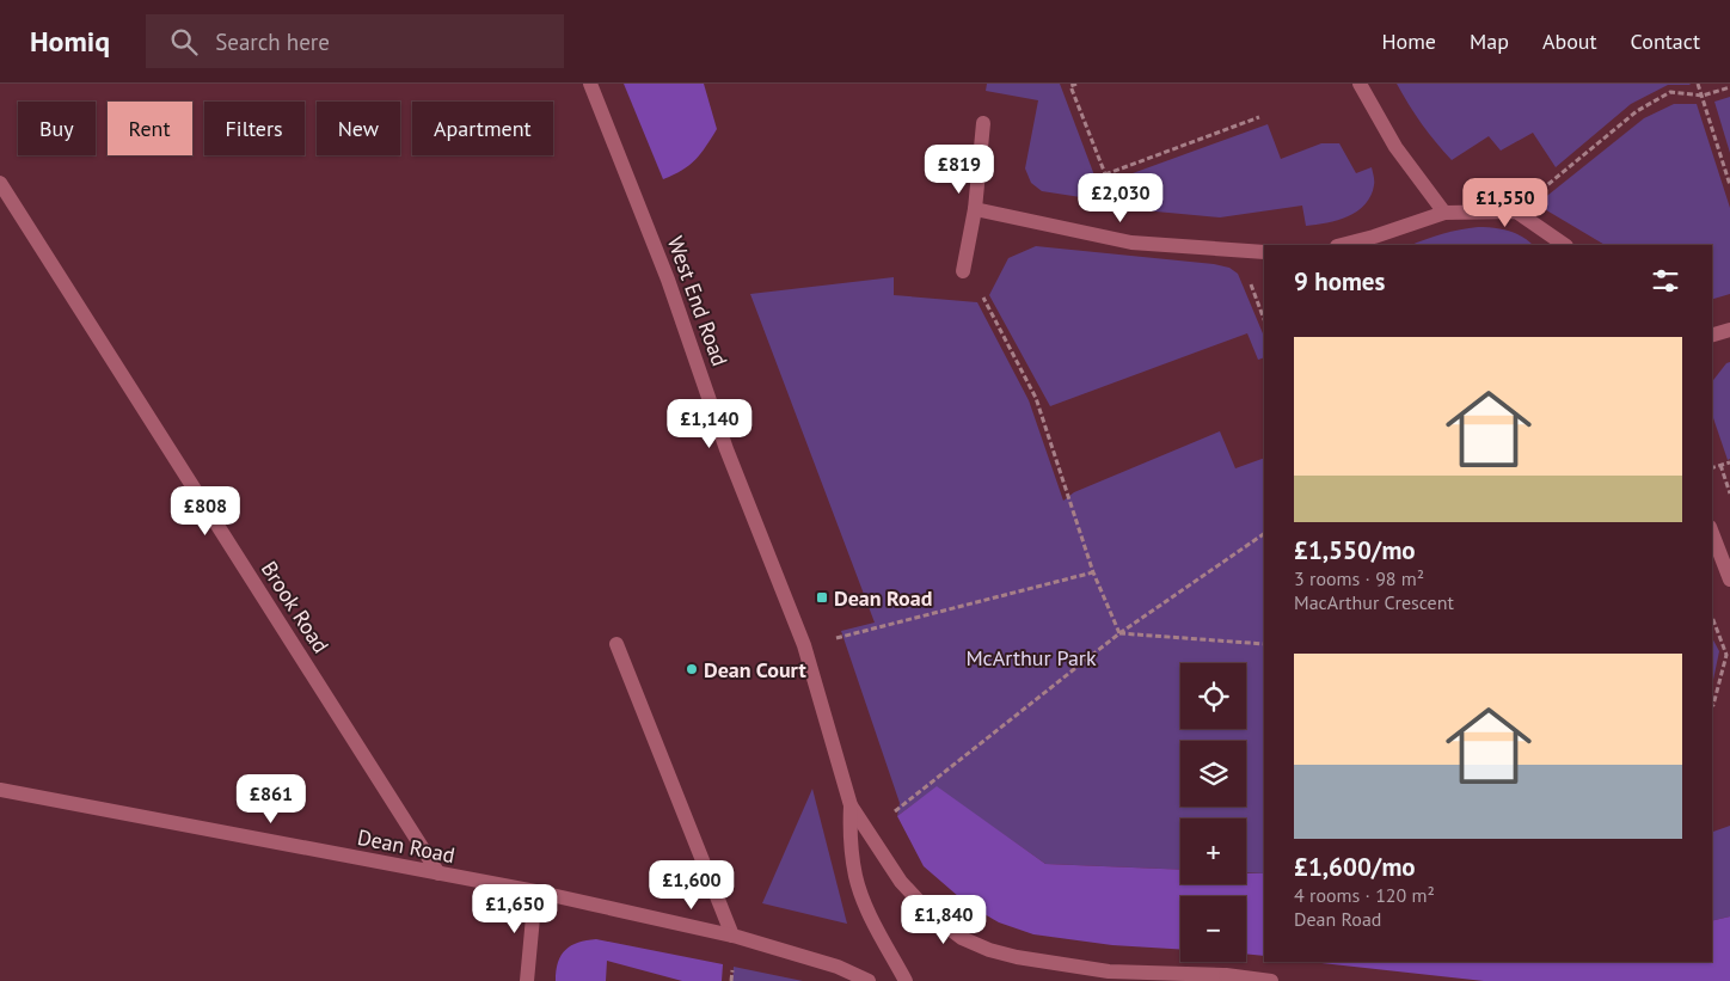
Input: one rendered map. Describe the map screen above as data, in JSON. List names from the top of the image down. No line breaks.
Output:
{"streets":{"street":["West End Road","Brook Road","Dean Road"]},"crossings":[["Brook Road","Dean Road"]],"parks":["McArthur Park"],"places":{"transit":["Dean Road"],"other":["Dean Court"]},"page":{"header":"Homiq","search":"Search here","nav":["Home","Map","About","Contact"],"chip":["Buy","Rent","Filters","New","Apartment"],"price":["£819","£2,030","£1,550","£1,140","£808","£861","£1,600","£1,650","£1,840"],"heading":"9 homes","list":[{"name":"£1,550/mo","note":"3 rooms · 98 m² · MacArthur Crescent"},{"name":"£1,600/mo","note":"4 rooms · 120 m² · Dean Road"}],"map_buttons":["+","−"]}}
